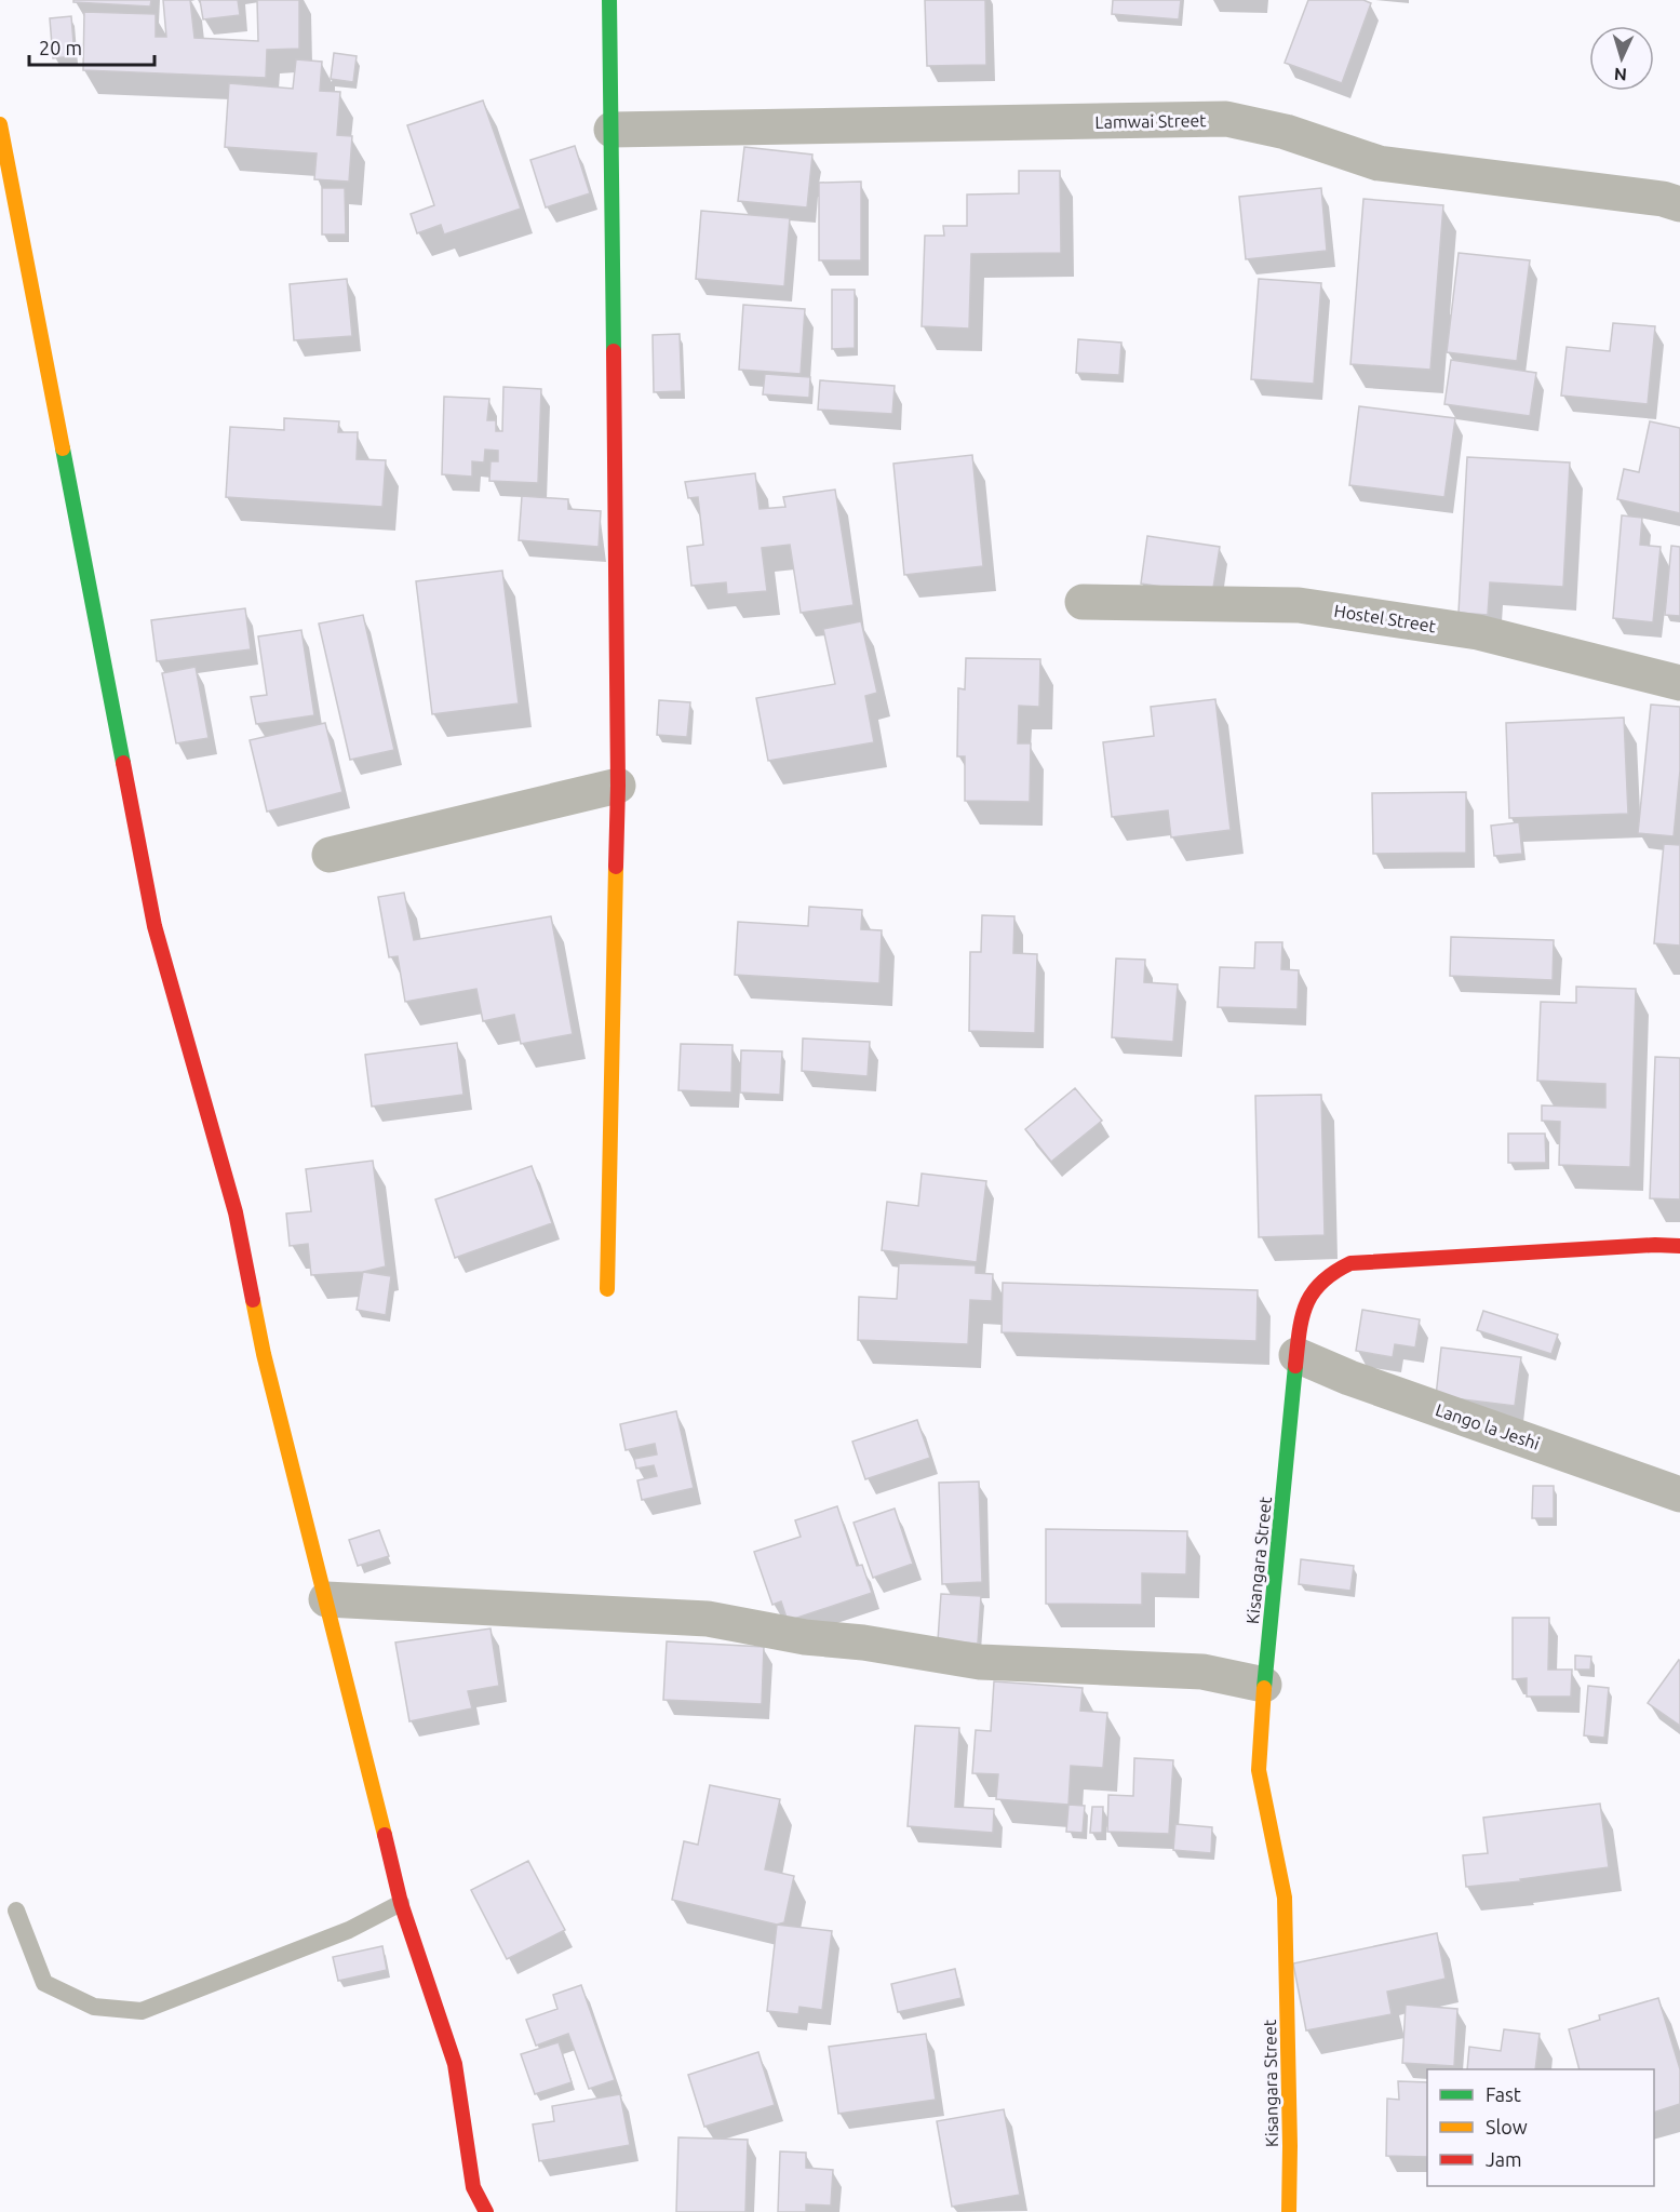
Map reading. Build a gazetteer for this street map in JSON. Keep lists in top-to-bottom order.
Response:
{
  "streets": {
    "street": [
      "Lamwai Street",
      "Hostel Street",
      "Lango la Jeshi",
      "Kisangara Street"
    ]
  },
  "crossings": [
    ["Lango la Jeshi", "Kisangara Street"]
  ],
  "legend": ["Fast", "Slow", "Jam"],
  "scale_bar": "20 m",
  "north": "bottom"
}
